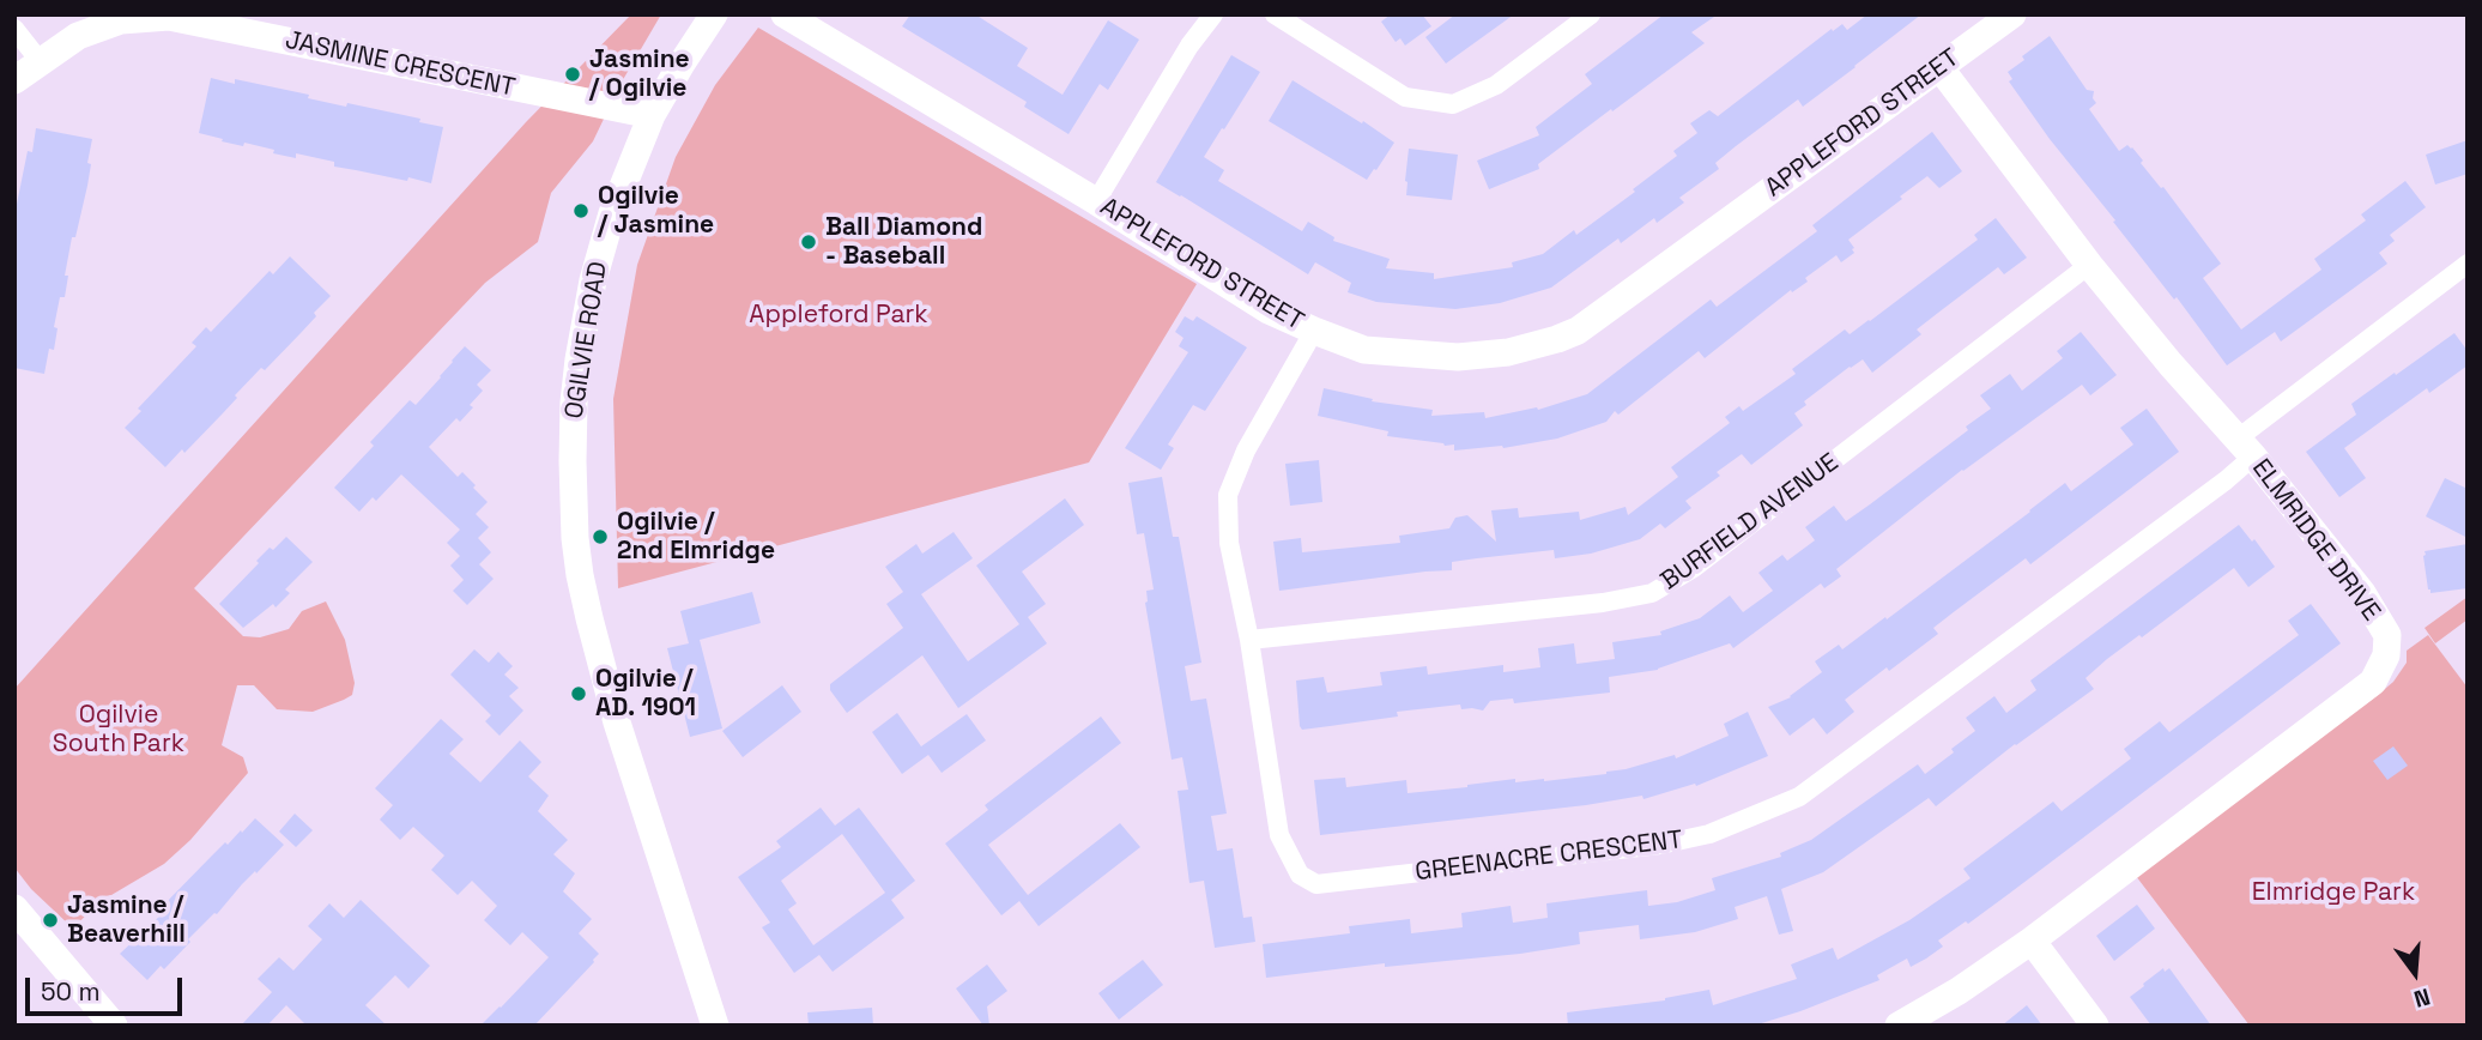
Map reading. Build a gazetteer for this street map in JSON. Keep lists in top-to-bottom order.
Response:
{
  "streets": {
    "street": [
      "JASMINE CRESCENT",
      "APPLEFORD STREET",
      "OGILVIE ROAD",
      "BURFIELD AVENUE",
      "ELMRIDGE DRIVE",
      "GREENACRE CRESCENT"
    ]
  },
  "crossings": [
    ["JASMINE CRESCENT", "OGILVIE ROAD"],
    ["APPLEFORD STREET", "ELMRIDGE DRIVE"],
    ["APPLEFORD STREET", "GREENACRE CRESCENT"],
    ["BURFIELD AVENUE", "ELMRIDGE DRIVE"],
    ["BURFIELD AVENUE", "GREENACRE CRESCENT"],
    ["ELMRIDGE DRIVE", "GREENACRE CRESCENT"]
  ],
  "parks": ["Appleford Park", "Ogilvie South Park", "Elmridge Park"],
  "places": [
    "Jasmine / Ogilvie",
    "Ogilvie / Jasmine",
    "Ball Diamond - Baseball",
    "Ogilvie / 2nd Elmridge",
    "Ogilvie / AD. 1901",
    "Jasmine / Beaverhill"
  ],
  "scale_bar": "50 m",
  "north": "bottom"
}
